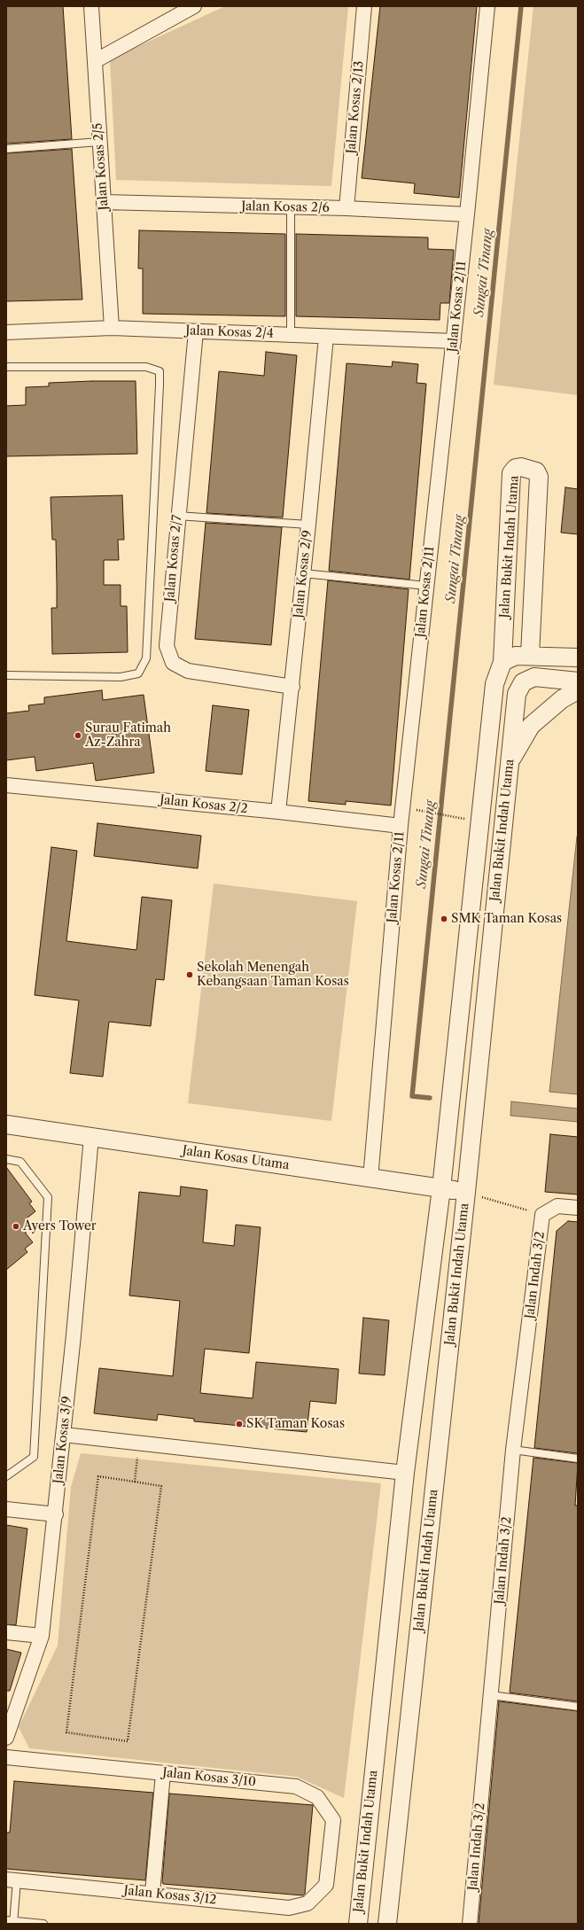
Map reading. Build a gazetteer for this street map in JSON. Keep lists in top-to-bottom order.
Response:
{
  "streets": {
    "street": [
      "Jalan Kosas 2/13",
      "Jalan Kosas 2/5",
      "Jalan Kosas 2/6",
      "Jalan Kosas 2/11",
      "Jalan Kosas 2/4",
      "Jalan Bukit Indah Utama",
      "Jalan Kosas 2/7",
      "Jalan Kosas 2/9",
      "Jalan Kosas 2/2",
      "Jalan Kosas Utama",
      "Jalan Indah 3/2",
      "Jalan Kosas 3/9",
      "Jalan Kosas 3/10",
      "Jalan Kosas 3/12"
    ]
  },
  "crossings": [
    ["Jalan Kosas 2/13", "Jalan Kosas 2/6"],
    ["Jalan Kosas 2/5", "Jalan Kosas 2/6"],
    ["Jalan Kosas 2/5", "Jalan Kosas 2/4"],
    ["Jalan Kosas 2/6", "Jalan Kosas 2/11"],
    ["Jalan Kosas 2/11", "Jalan Kosas 2/4"],
    ["Jalan Kosas 2/11", "Jalan Kosas 2/2"],
    ["Jalan Kosas 2/11", "Jalan Kosas Utama"],
    ["Jalan Kosas 2/4", "Jalan Kosas 2/7"],
    ["Jalan Kosas 2/4", "Jalan Kosas 2/9"],
    ["Jalan Bukit Indah Utama", "Jalan Kosas Utama"],
    ["Jalan Kosas 2/7", "Jalan Kosas 2/9"],
    ["Jalan Kosas 2/9", "Jalan Kosas 2/2"],
    ["Jalan Kosas Utama", "Jalan Kosas 3/9"],
    ["Jalan Kosas 3/10", "Jalan Kosas 3/12"]
  ],
  "water": ["Sungai Tinang"],
  "places": [
    "Surau Fatimah Az-Zahra",
    "SMK Taman Kosas",
    "Sekolah Menengah Kebangsaan Taman Kosas",
    "Ayers Tower",
    "SK Taman Kosas"
  ]
}
